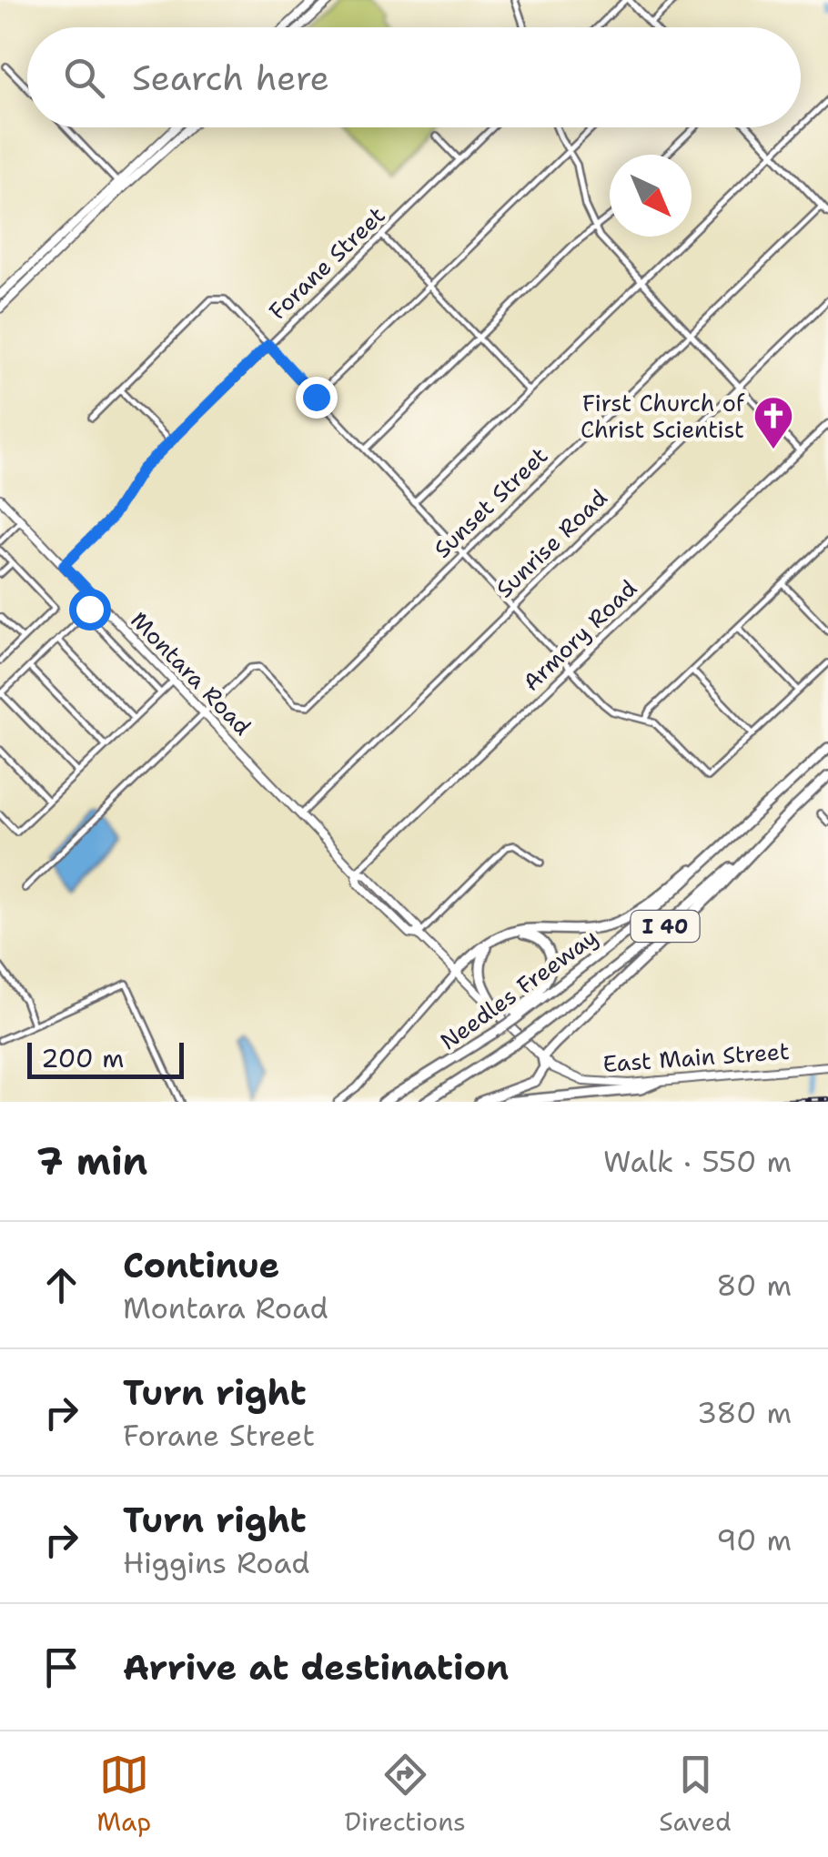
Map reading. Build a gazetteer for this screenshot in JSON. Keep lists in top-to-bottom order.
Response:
{
  "streets": {
    "highway": ["I 40", "Needles Freeway"],
    "main road": ["Armory Road", "Montara Road", "East Main Street"],
    "street": ["Forane Street", "Sunset Street", "Sunrise Road"]
  },
  "crossings": [
    ["Forane Street", "Montara Road"],
    ["Sunset Street", "Montara Road"],
    ["Sunrise Road", "Montara Road"],
    ["Armory Road", "Montara Road"],
    ["Montara Road", "East Main Street"],
    ["Needles Freeway", "East Main Street"]
  ],
  "places": {
    "church": ["First Church of Christ Scientist"]
  },
  "scale_bar": "200 m",
  "north": "bottom right",
  "page": {
    "search": "Search here",
    "scale": "200 m",
    "heading": ["7 min", "Walk · 550 m"],
    "list": [
      ["Continue", "Montara Road", "80 m"],
      ["Turn right", "Forane Street", "380 m"],
      ["Turn right", "Higgins Road", "90 m"],
      "Arrive at destination"
    ],
    "nav": ["Map", "Directions", "Saved"]
  }
}
